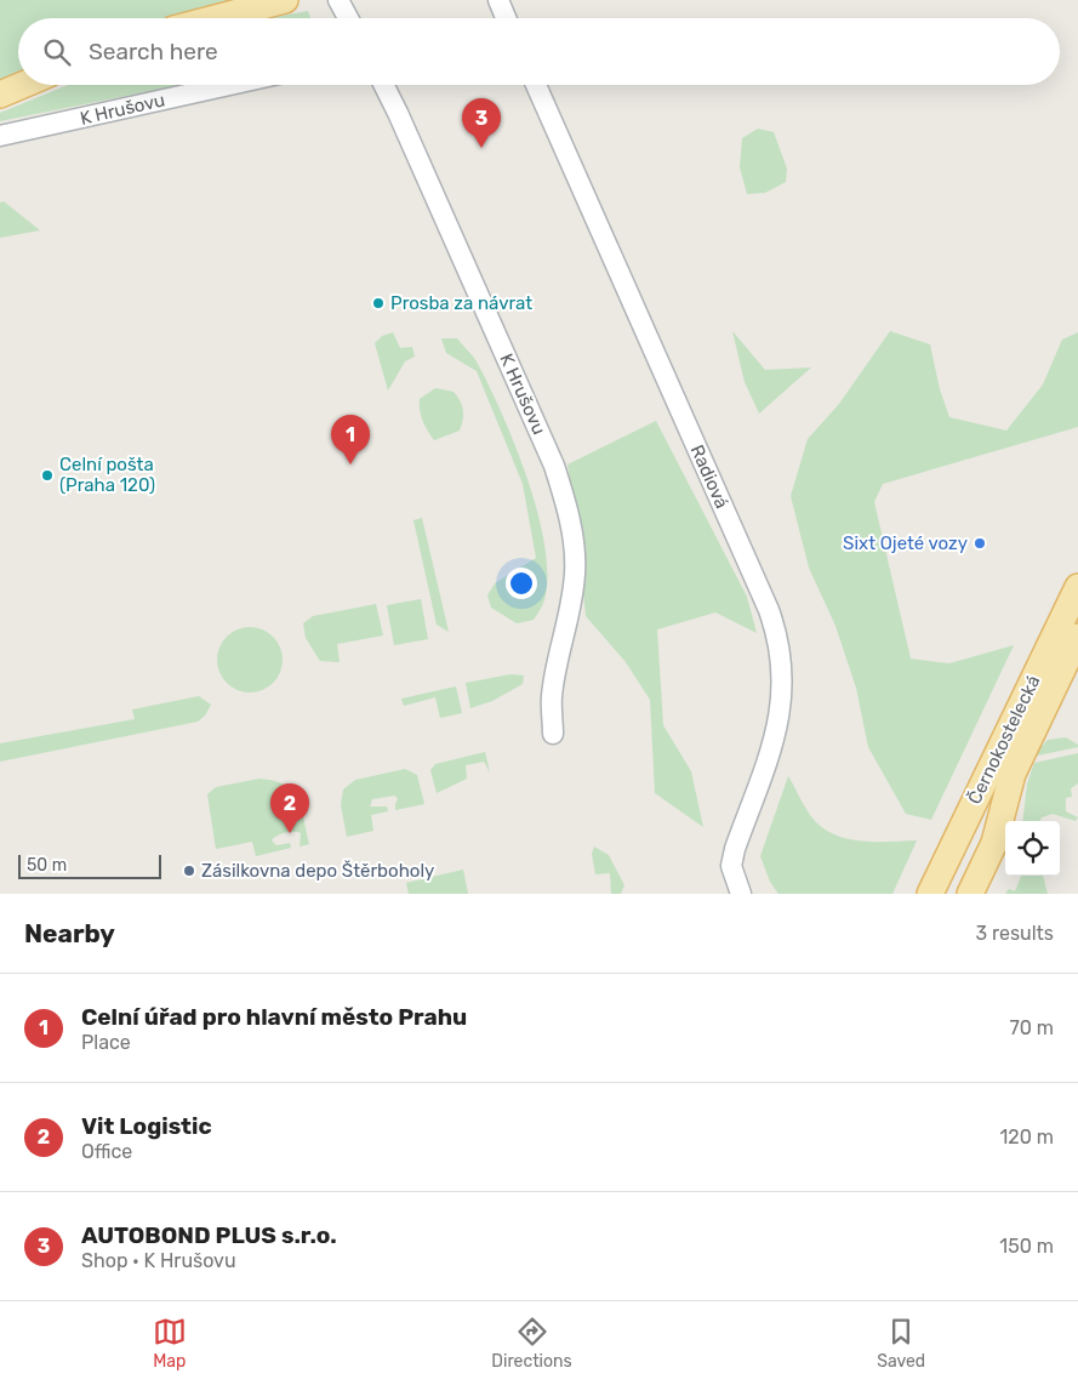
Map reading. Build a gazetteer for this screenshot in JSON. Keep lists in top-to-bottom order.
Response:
{
  "streets": {
    "main road": ["Černokostelecká"],
    "street": ["K Hrušovu", "Radiová"]
  },
  "places": [
    "Prosba za návrat",
    "Celní pošta (Praha 120)",
    "Sixt Ojeté vozy",
    "Zásilkovna depo Štěrboholy"
  ],
  "scale_bar": "50 m",
  "page": {
    "search": "Search here",
    "pins": ["3", "1", "2"],
    "scale": "50 m",
    "heading": ["Nearby", "3 results"],
    "list": [
      {
        "mark": "1",
        "name": "Celní úřad pro hlavní město Prahu",
        "note": "Place",
        "value": "70 m"
      },
      {
        "mark": "2",
        "name": "Vit Logistic",
        "note": "Office",
        "value": "120 m"
      },
      {
        "mark": "3",
        "name": "AUTOBOND PLUS s.r.o.",
        "note": "Shop · K Hrušovu",
        "value": "150 m"
      }
    ],
    "nav": ["Map", "Directions", "Saved"]
  }
}
